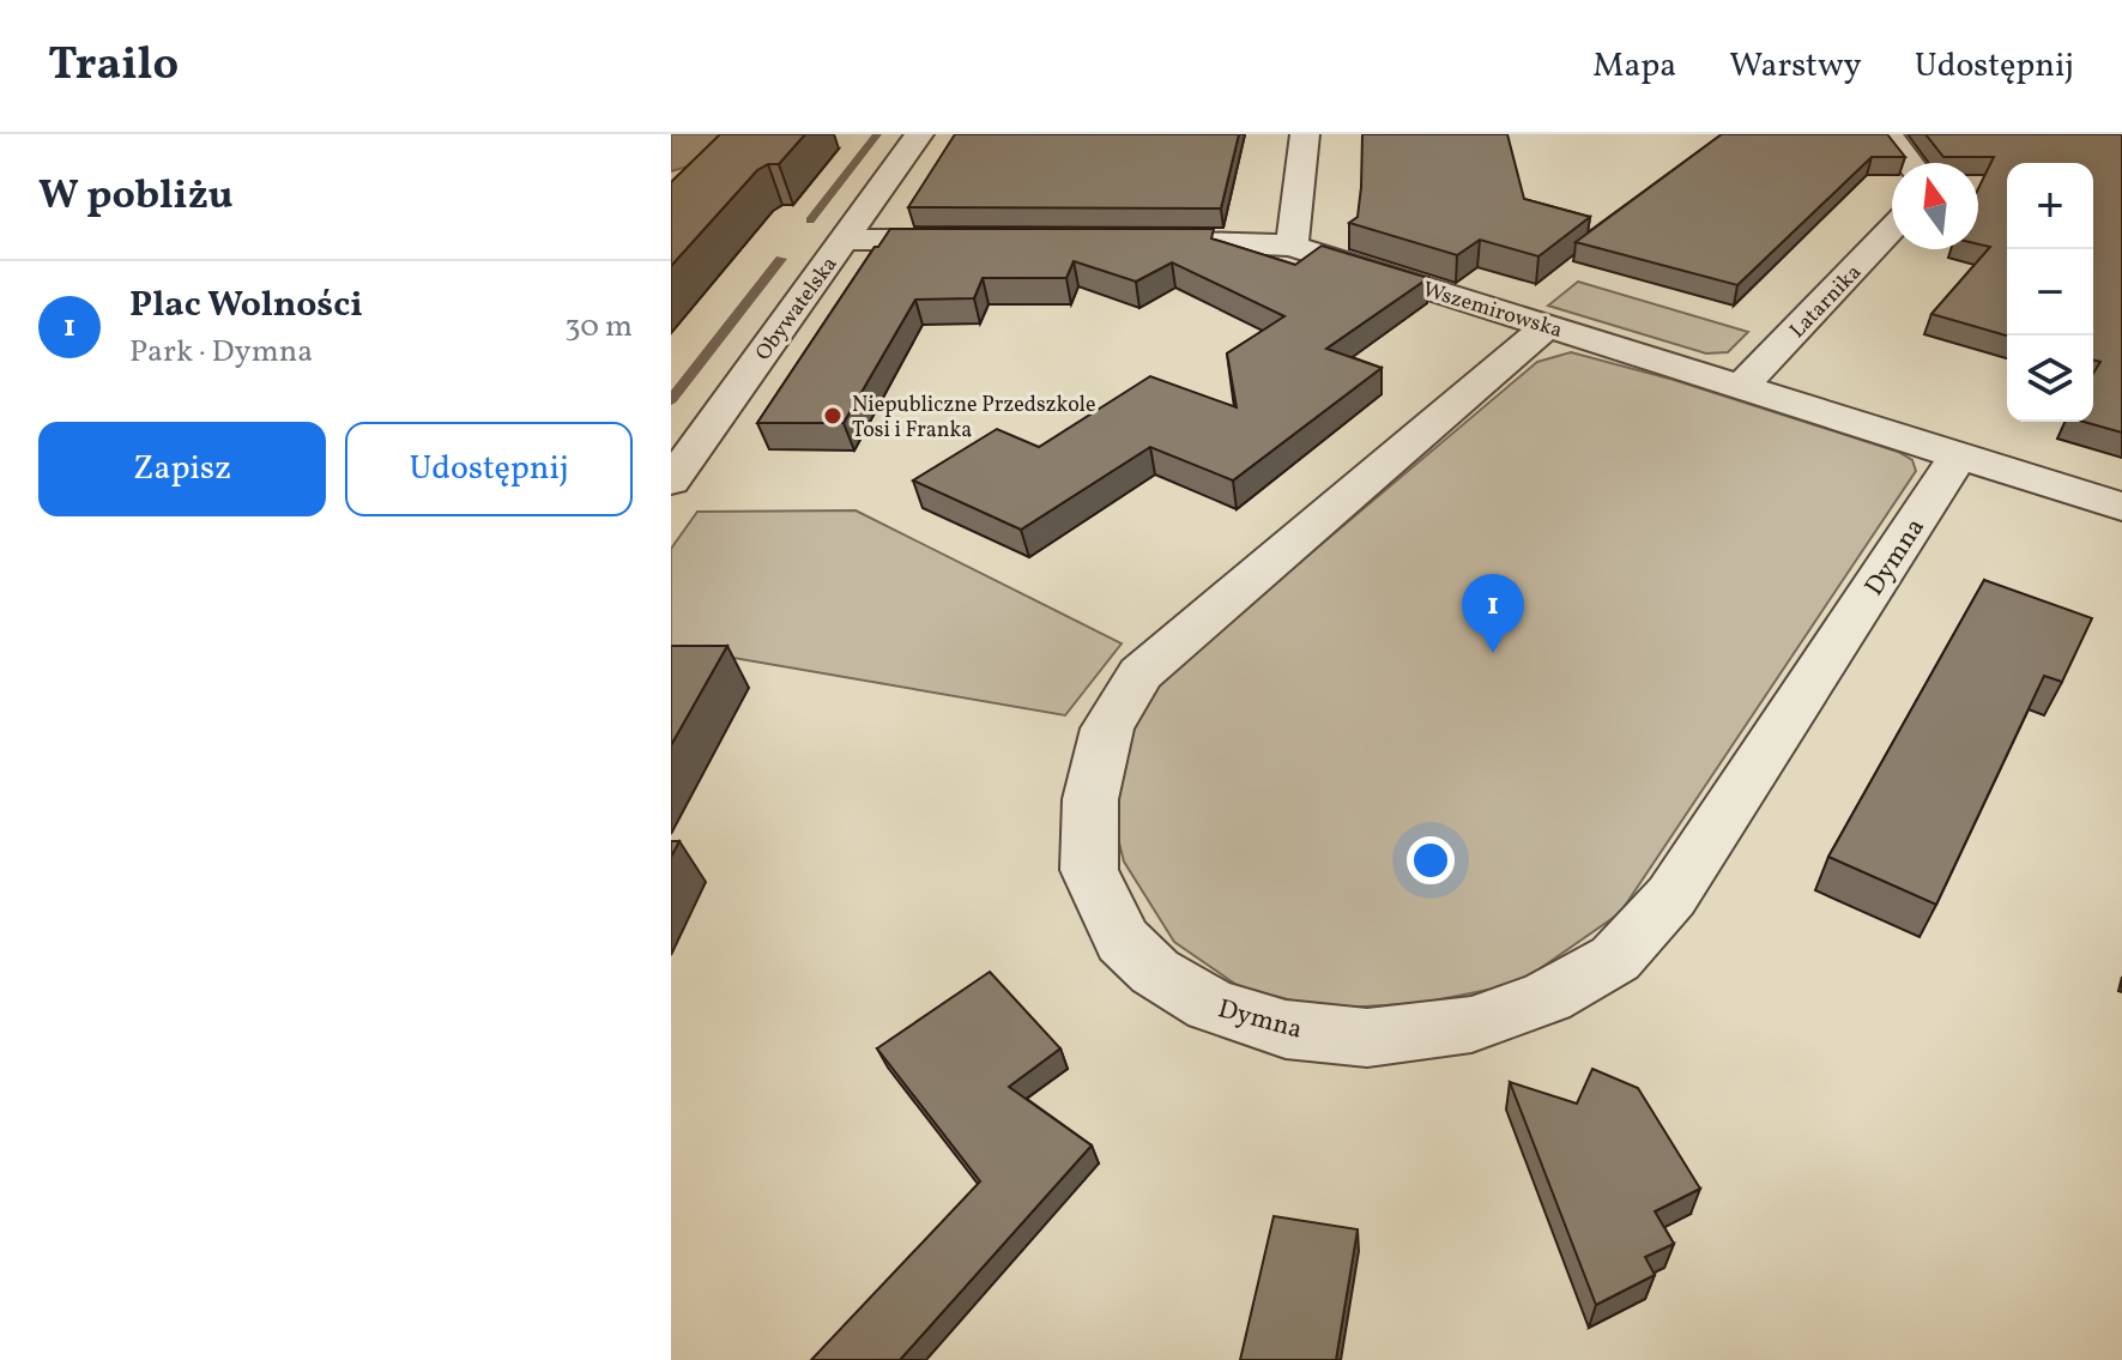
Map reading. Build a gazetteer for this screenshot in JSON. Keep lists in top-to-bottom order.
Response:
{
  "streets": {
    "street": [
      "Latarnika",
      "Obywatelska",
      "Wszemirowska",
      "Dymna"
    ]
  },
  "crossings": [
    ["Latarnika", "Wszemirowska"],
    ["Wszemirowska", "Dymna"]
  ],
  "places": ["Niepubliczne Przedszkole Tosi i Franka"],
  "north": "top",
  "page": {
    "header": "Trailo",
    "nav": ["Mapa", "Warstwy", "Udostępnij"],
    "heading": "W pobliżu",
    "map_buttons": ["+", "−"],
    "list": [
      {
        "mark": "1",
        "name": "Plac Wolności",
        "note": "Park · Dymna",
        "value": "30 m"
      }
    ],
    "buttons": ["Zapisz", "Udostępnij"],
    "pins": "1"
  }
}
